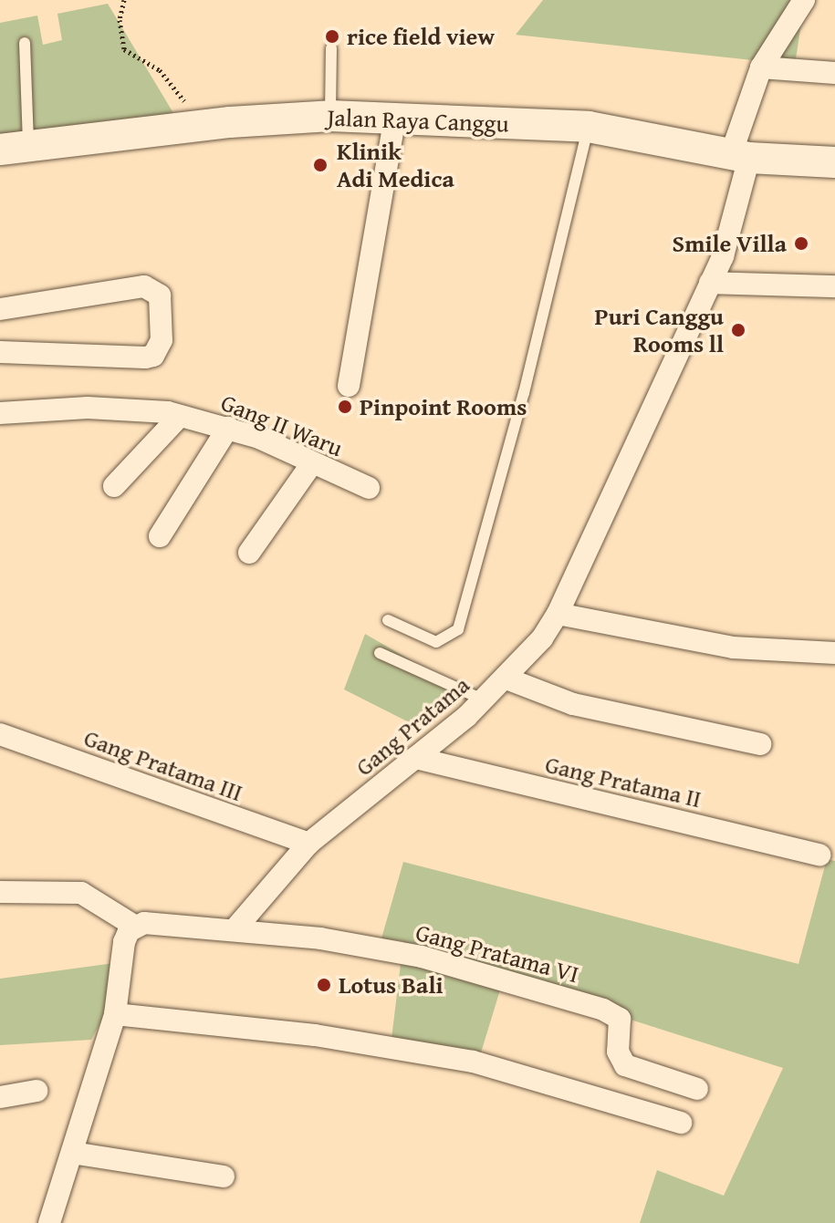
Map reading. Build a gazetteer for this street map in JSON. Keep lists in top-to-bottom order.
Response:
{
  "streets": {
    "main road": ["Jalan Raya Canggu"],
    "street": [
      "Gang II Waru",
      "Gang Pratama",
      "Gang Pratama III",
      "Gang Pratama II",
      "Gang Pratama VI"
    ]
  },
  "crossings": [
    ["Jalan Raya Canggu", "Gang Pratama"],
    ["Gang Pratama", "Gang Pratama III"],
    ["Gang Pratama", "Gang Pratama II"],
    ["Gang Pratama", "Gang Pratama VI"]
  ],
  "places": [
    "rice field view",
    "Klinik Adi Medica",
    "Smile Villa",
    "Puri Canggu Rooms ll",
    "Pinpoint Rooms",
    "Lotus Bali"
  ]
}
